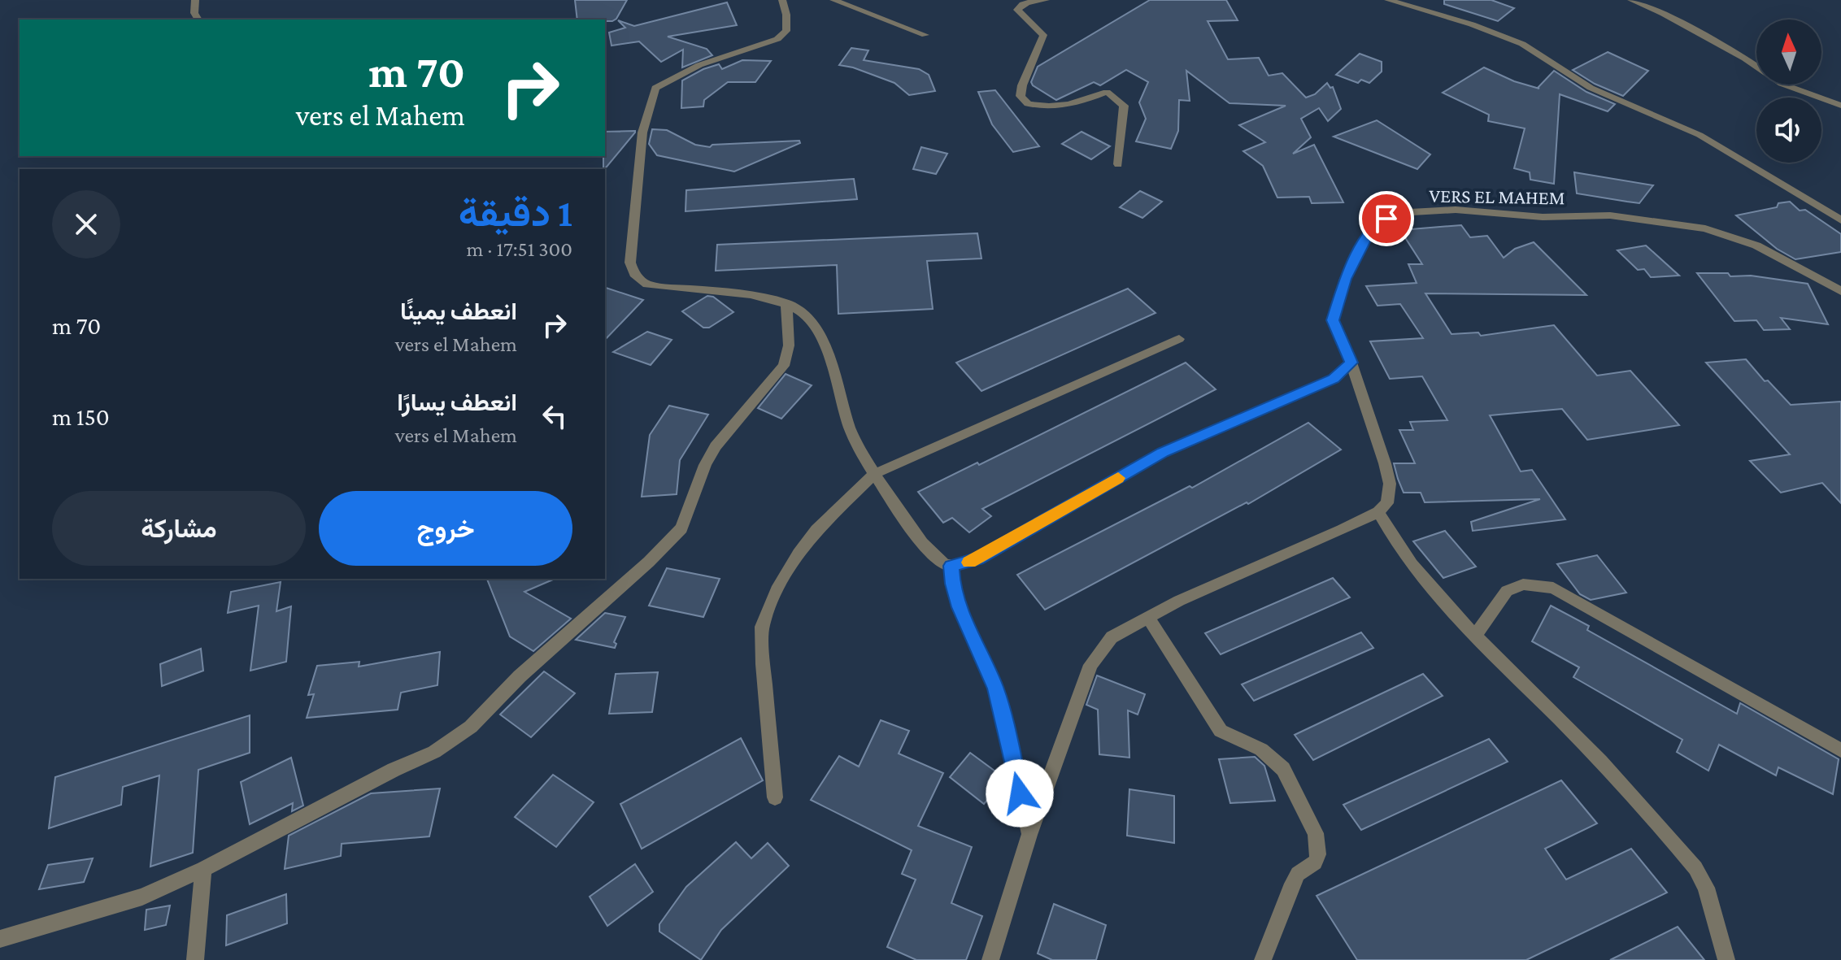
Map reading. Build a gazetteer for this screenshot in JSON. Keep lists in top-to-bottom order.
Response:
{
  "streets": {
    "street": ["VERS EL MAHEM"]
  },
  "north": "top",
  "page": {
    "turn": ["70 m", "vers el Mahem"],
    "heading": ["1 دقيقة", "300 m · 17:51"],
    "list": [
      {
        "name": "انعطف يمينًا",
        "note": "vers el Mahem",
        "value": "70 m"
      },
      {
        "name": "انعطف يسارًا",
        "note": "vers el Mahem",
        "value": "150 m"
      }
    ],
    "buttons": ["خروج", "مشاركة"]
  }
}
